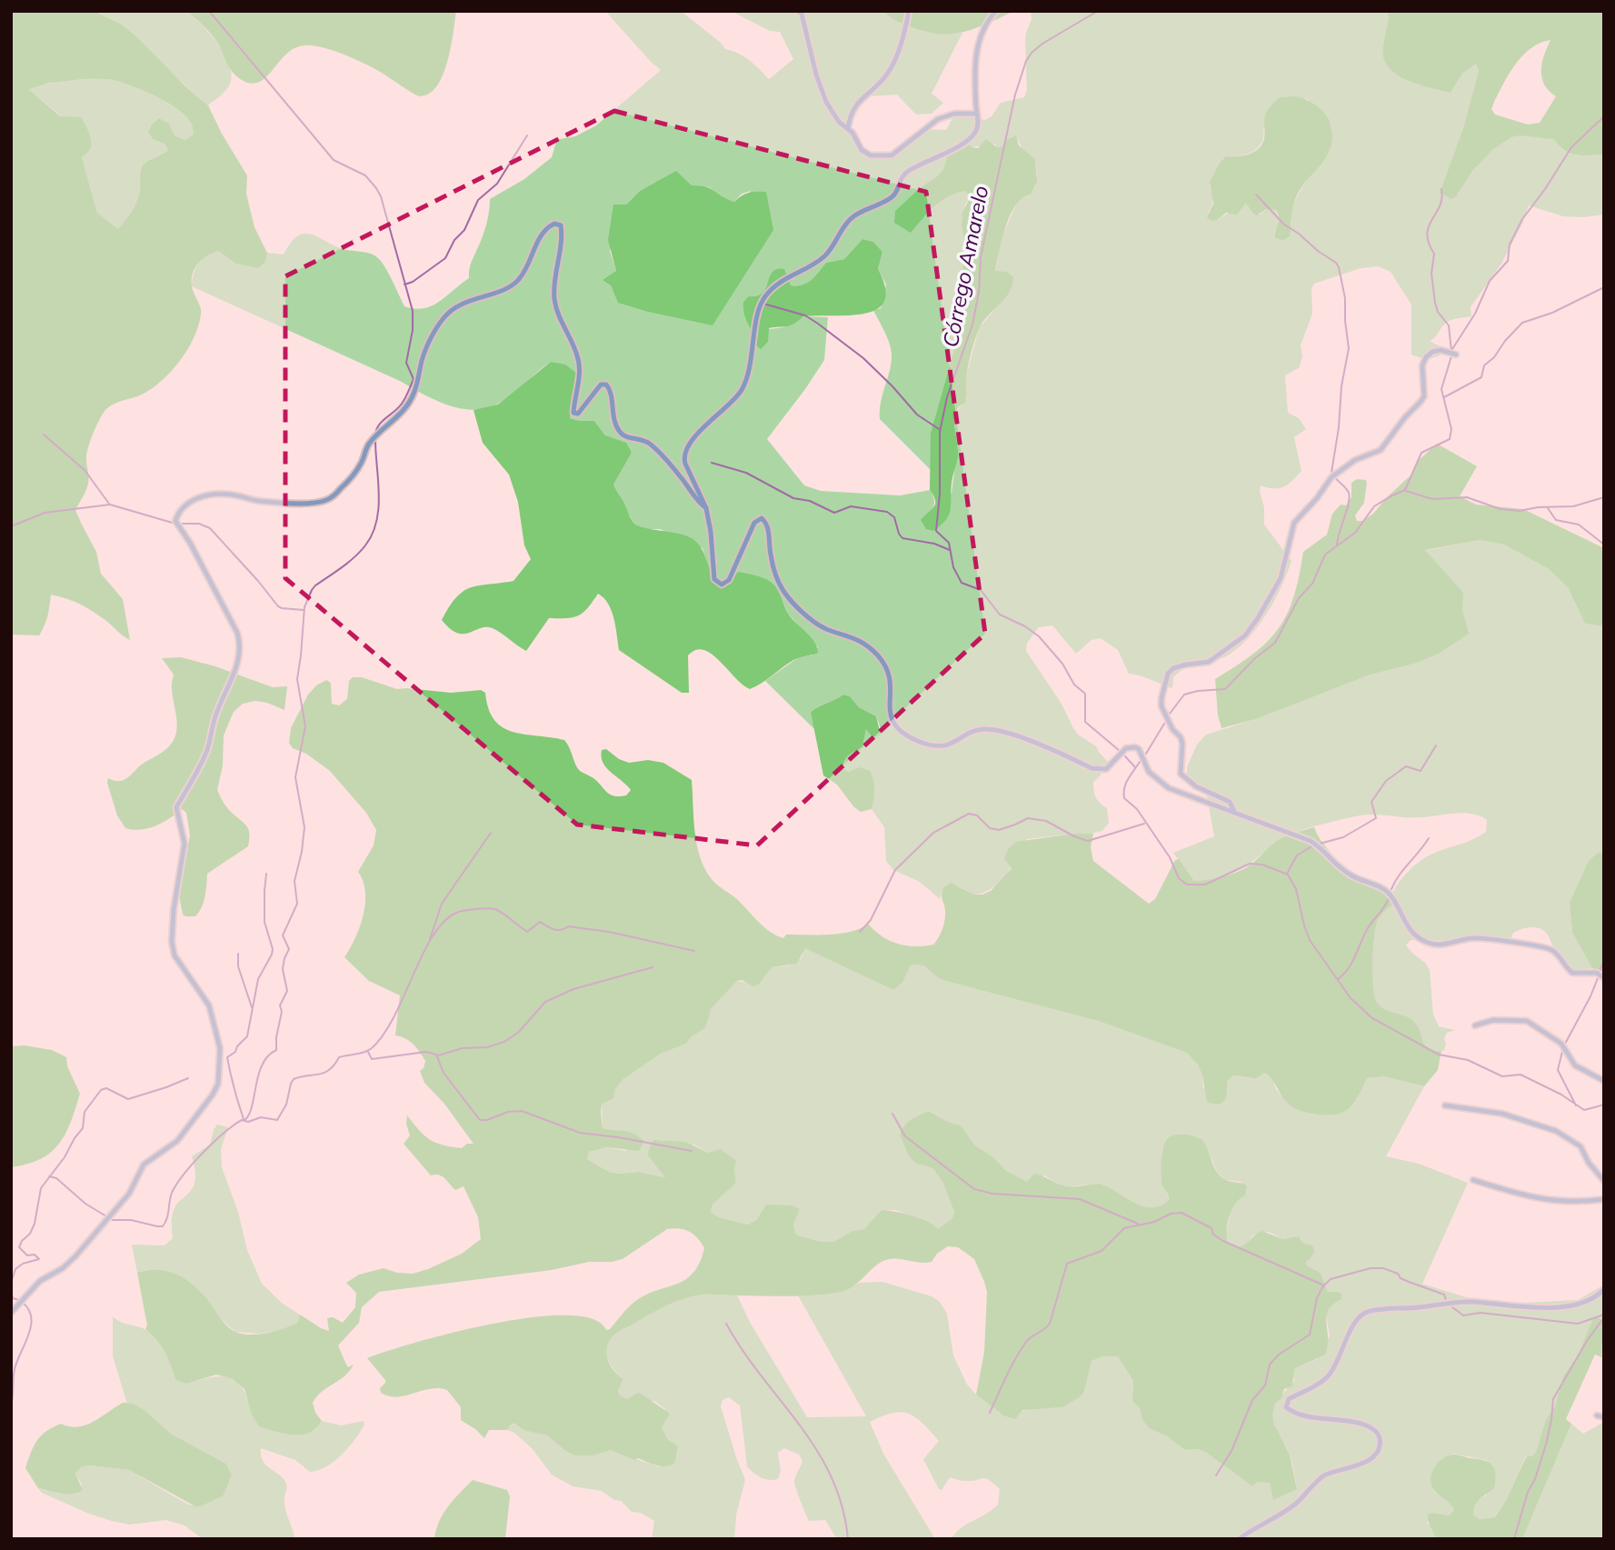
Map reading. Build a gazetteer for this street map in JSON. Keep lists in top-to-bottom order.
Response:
{
  "water": ["Córrego Amarelo"]
}
